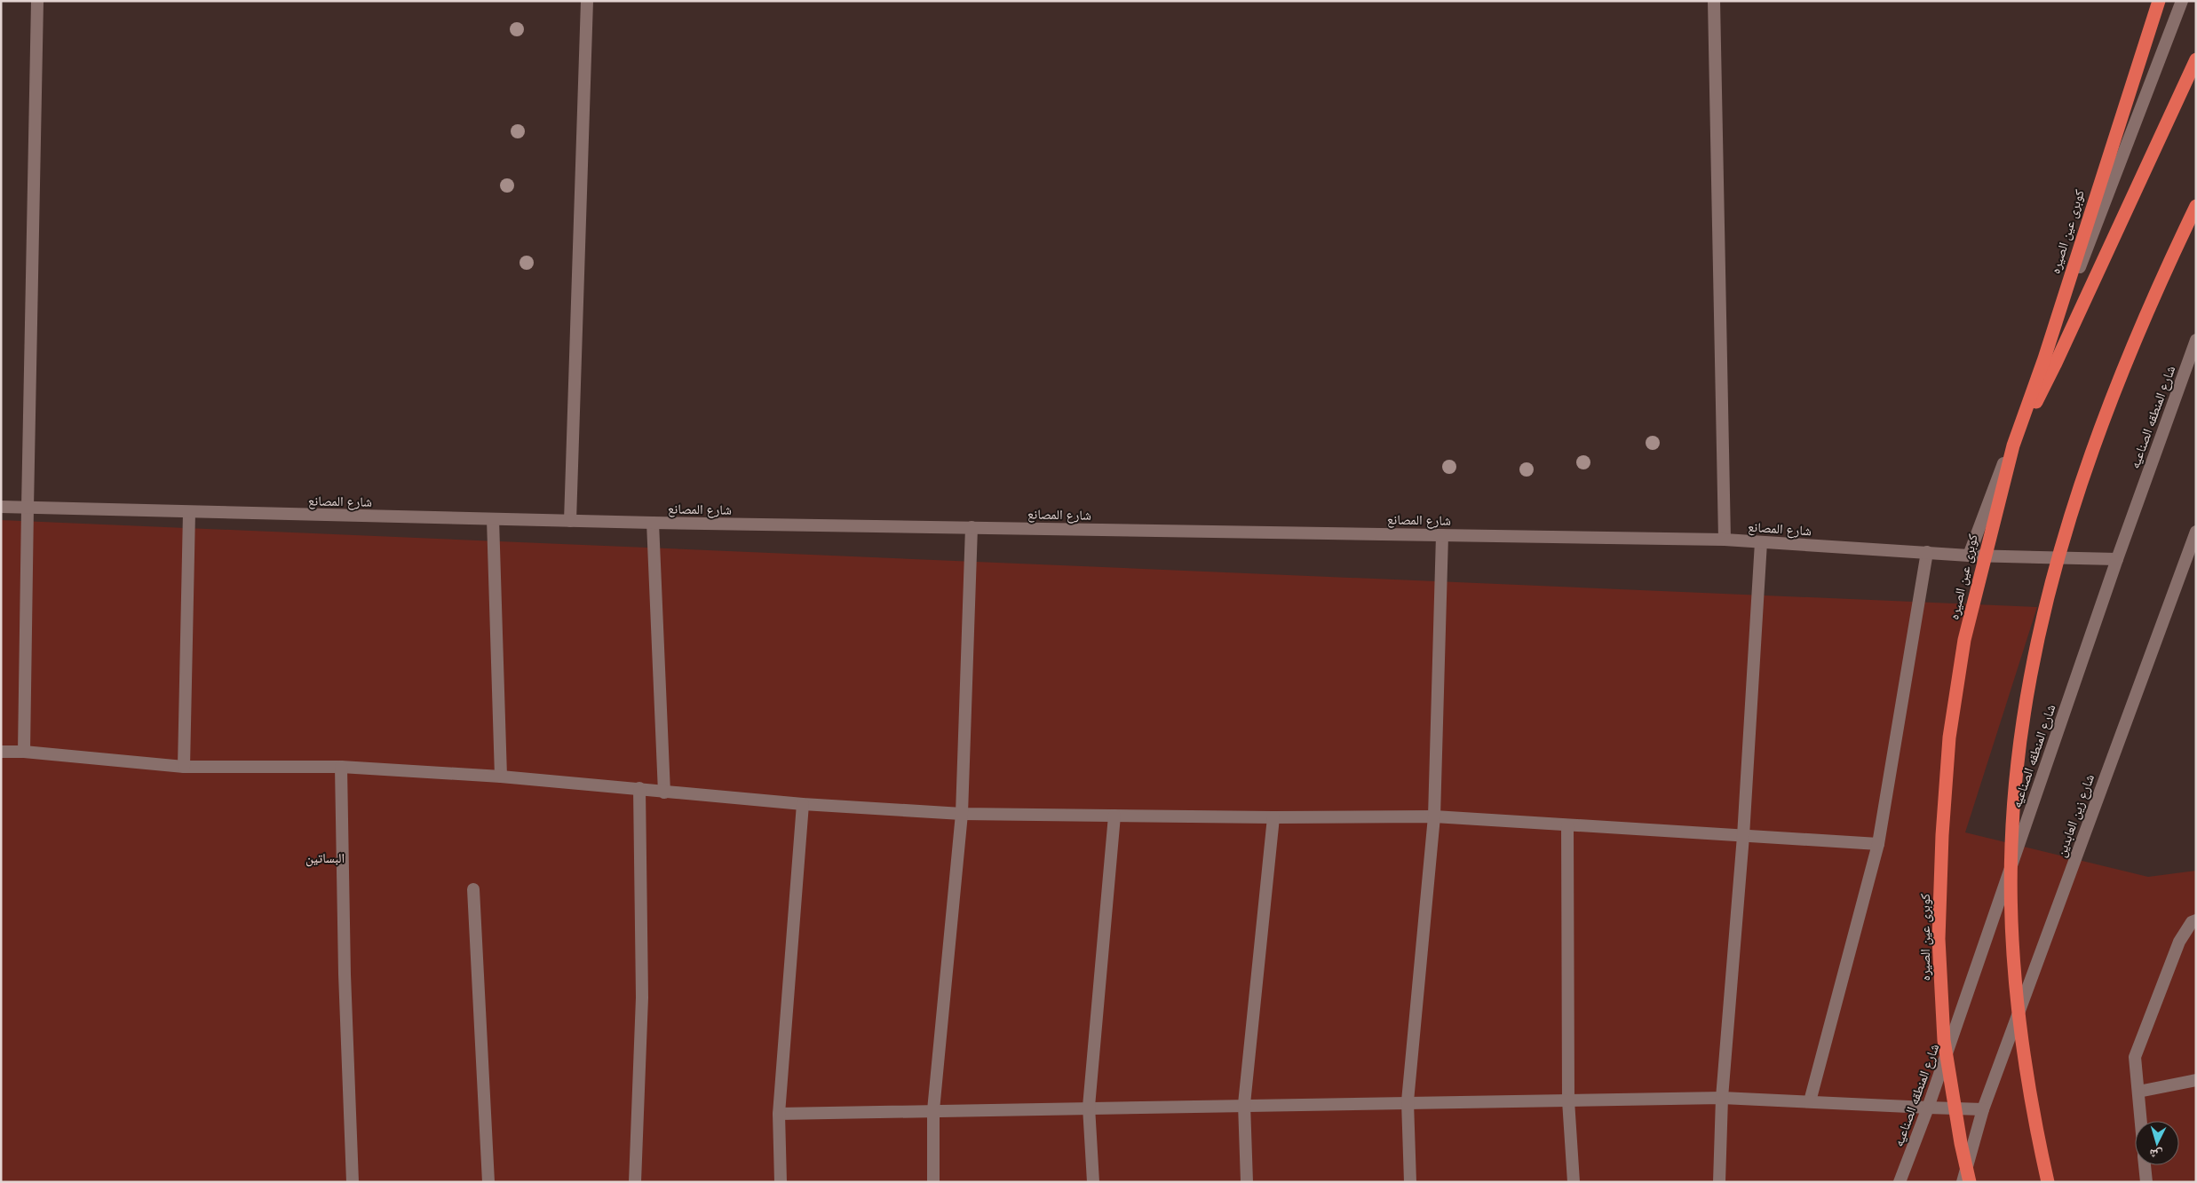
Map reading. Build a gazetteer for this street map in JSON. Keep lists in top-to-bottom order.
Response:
{
  "streets": {
    "highway": ["كوبرى عين الصيره"],
    "street": ["شارع المنطقه الصناعيه", "شارع المصانع", "شارع زين العابدين"]
  },
  "crossings": [
    ["شارع المنطقه الصناعيه", "شارع المصانع"]
  ],
  "parks": ["البساتين"],
  "north": "bottom"
}
